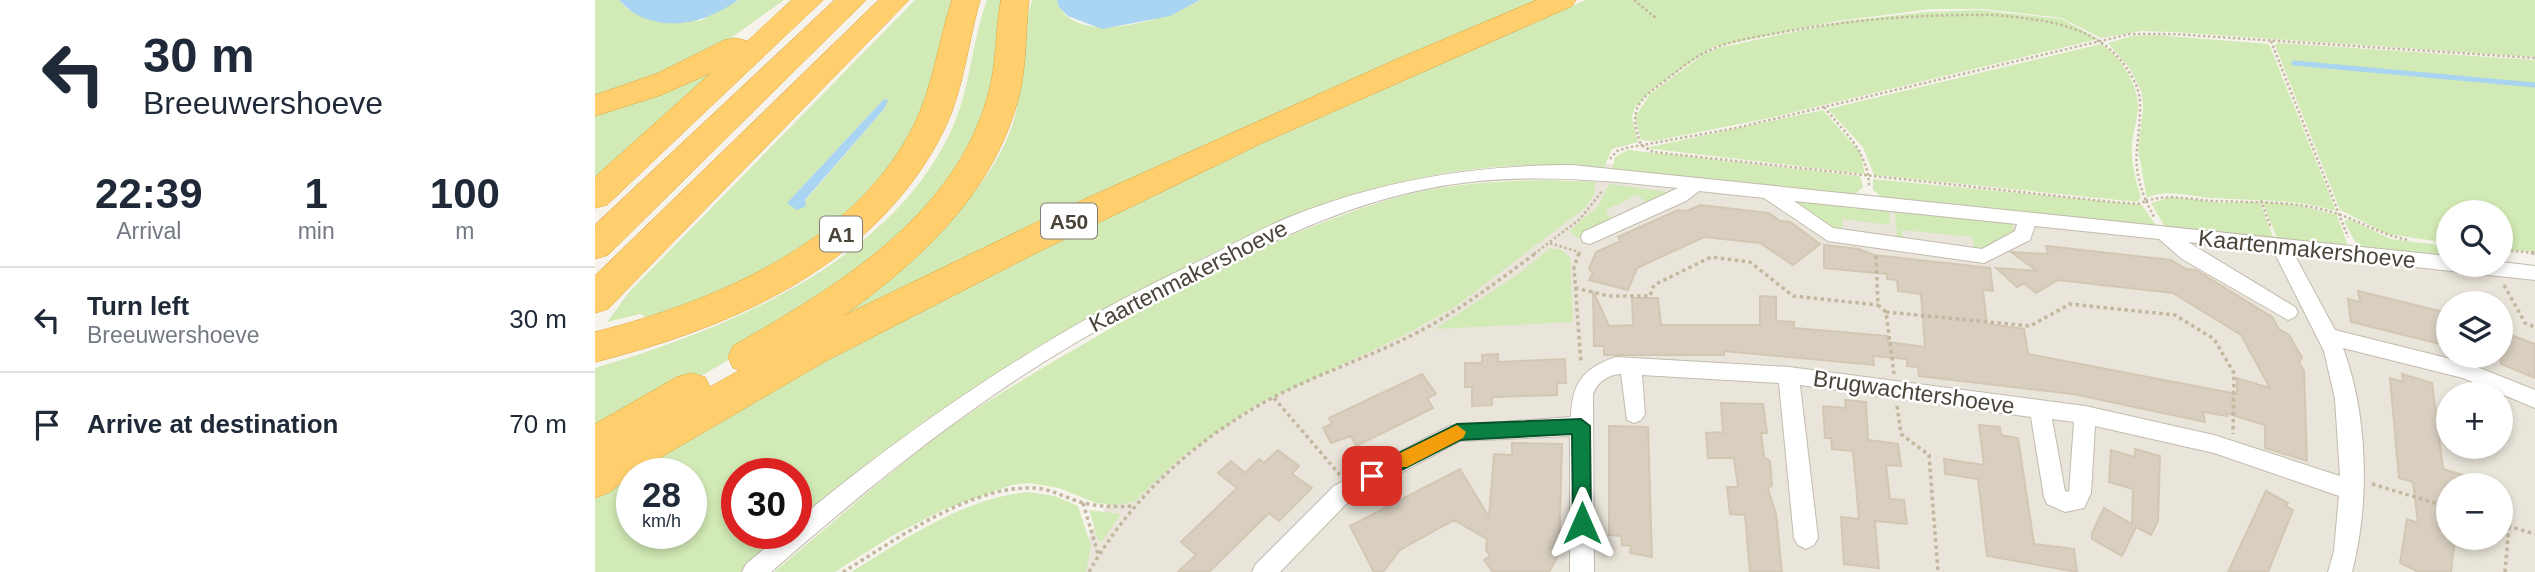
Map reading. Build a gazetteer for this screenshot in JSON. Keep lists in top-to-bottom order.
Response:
{
  "streets": {
    "highway": ["A50", "A1"],
    "street": ["Kaartenmakershoeve", "Brugwachtershoeve"]
  },
  "page": {
    "turn": ["30 m", "Breeuwershoeve"],
    "eta": [
      "22:39",
      "Arrival",
      "1",
      "min",
      "100",
      "m"
    ],
    "map_buttons": ["+", "−"],
    "list": [
      {
        "name": "Turn left",
        "note": "Breeuwershoeve",
        "value": "30 m"
      },
      {
        "name": "Arrive at destination",
        "value": "70 m"
      }
    ],
    "speed": "28 km/h",
    "limit": "30"
  }
}
